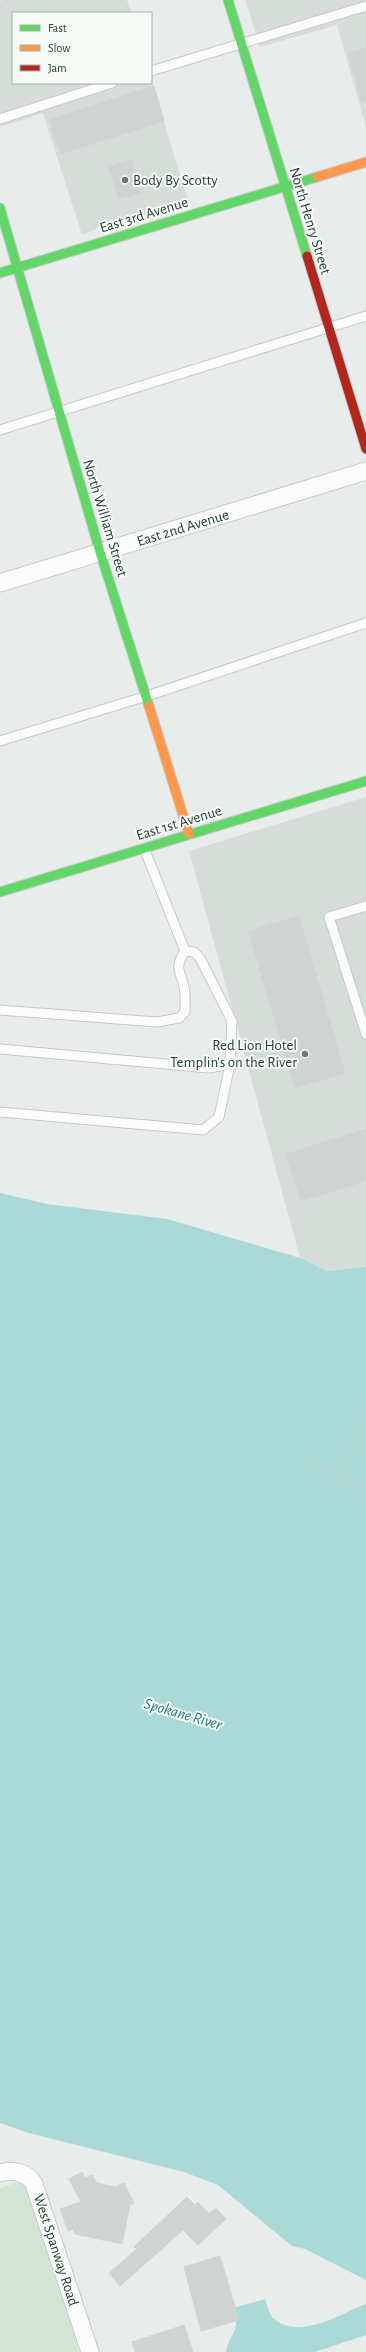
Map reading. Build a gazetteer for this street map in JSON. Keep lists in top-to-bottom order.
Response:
{
  "streets": {
    "street": [
      "East 3rd Avenue",
      "North Henry Street",
      "North William Street",
      "East 2nd Avenue",
      "East 1st Avenue",
      "West Spanway Road"
    ]
  },
  "crossings": [
    ["East 3rd Avenue", "North Henry Street"],
    ["East 3rd Avenue", "North William Street"],
    ["North William Street", "East 2nd Avenue"],
    ["North William Street", "East 1st Avenue"]
  ],
  "water": ["Spokane River"],
  "places": ["Body By Scotty", "Red Lion Hotel Templin's on the River"],
  "legend": ["Fast", "Slow", "Jam"]
}
